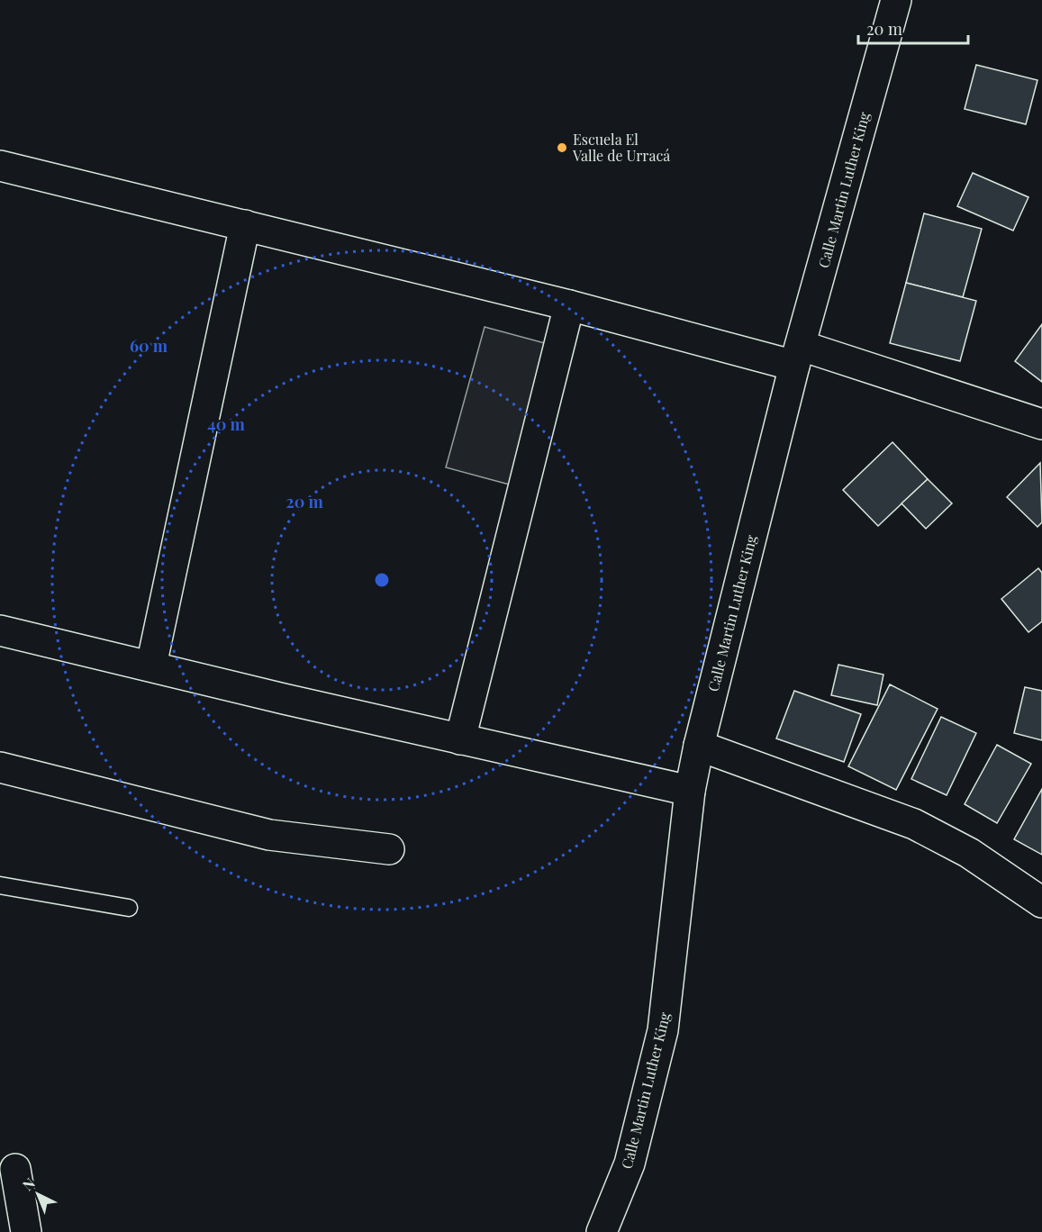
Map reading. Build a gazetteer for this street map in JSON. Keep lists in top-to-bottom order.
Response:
{
  "streets": {
    "street": ["Calle Martin Luther King"]
  },
  "places": ["Escuela El Valle de Urracá"],
  "scale_bar": "20 m",
  "north": "top left",
  "rings": ["60 m", "40 m", "20 m"]
}
